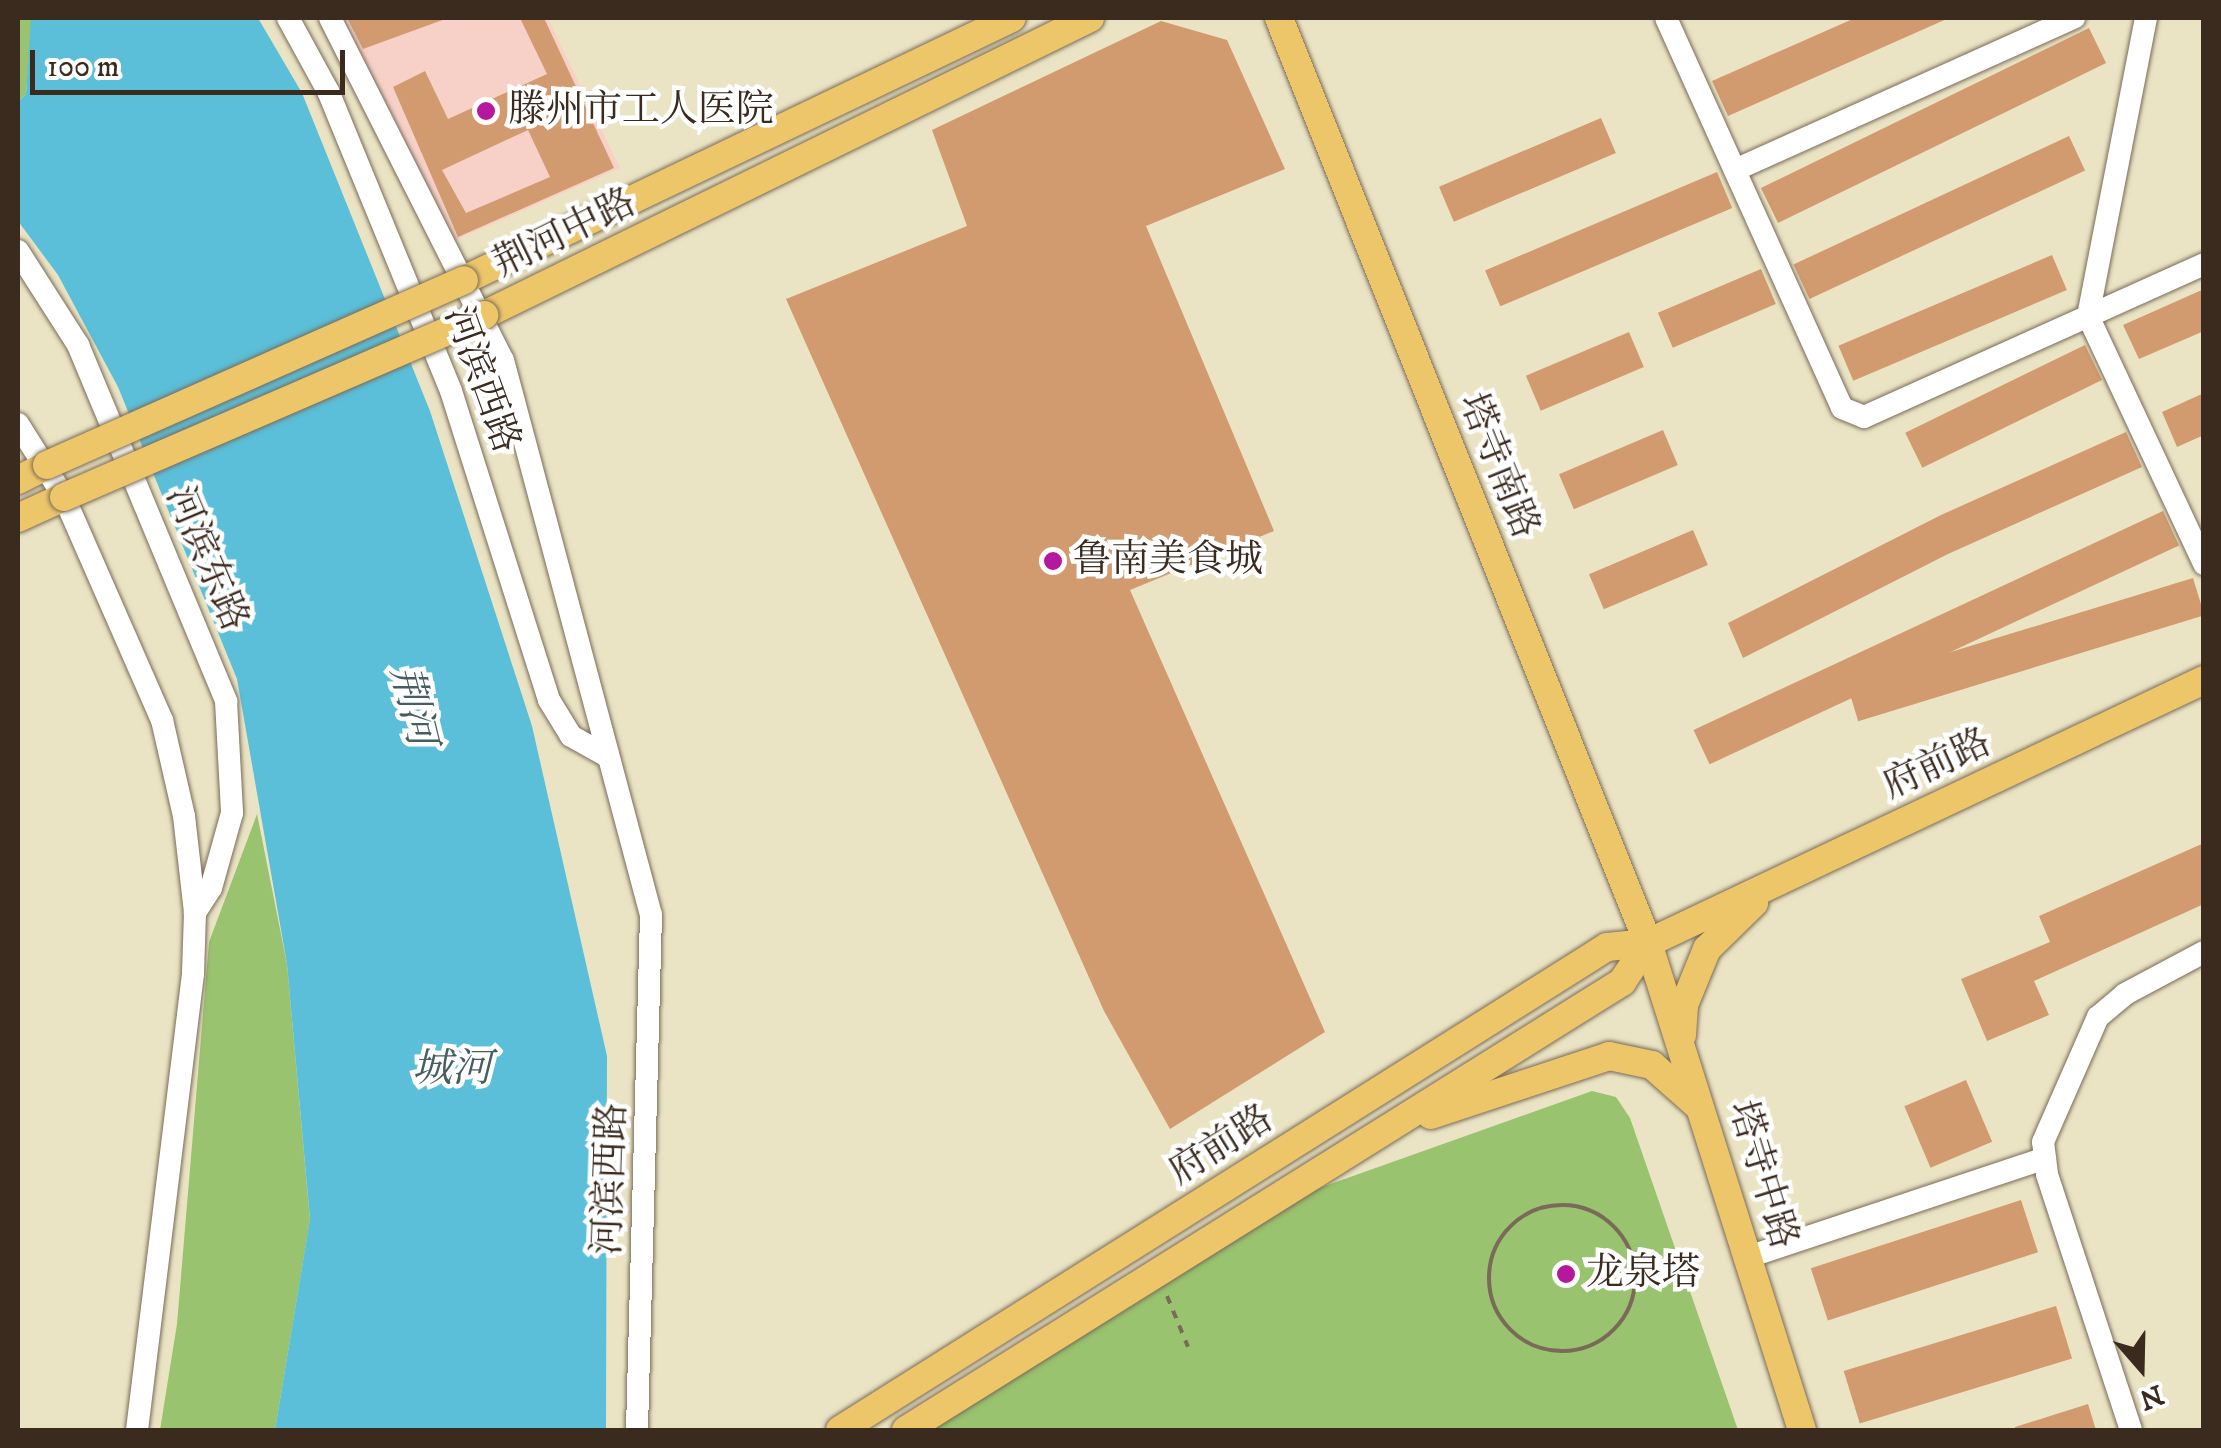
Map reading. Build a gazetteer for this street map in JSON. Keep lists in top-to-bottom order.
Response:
{
  "streets": {
    "main road": [
      "荆河中路",
      "塔寺南路",
      "府前路",
      "塔寺中路"
    ],
    "street": ["河滨西路", "河滨东路"]
  },
  "crossings": [
    ["荆河中路", "河滨西路"],
    ["荆河中路", "河滨东路"],
    ["塔寺南路", "府前路"],
    ["塔寺南路", "塔寺中路"],
    ["府前路", "塔寺中路"]
  ],
  "water": ["荆河", "城河"],
  "places": ["滕州市工人医院", "鲁南美食城", "龙泉塔"],
  "scale_bar": "100 m",
  "north": "bottom"
}
